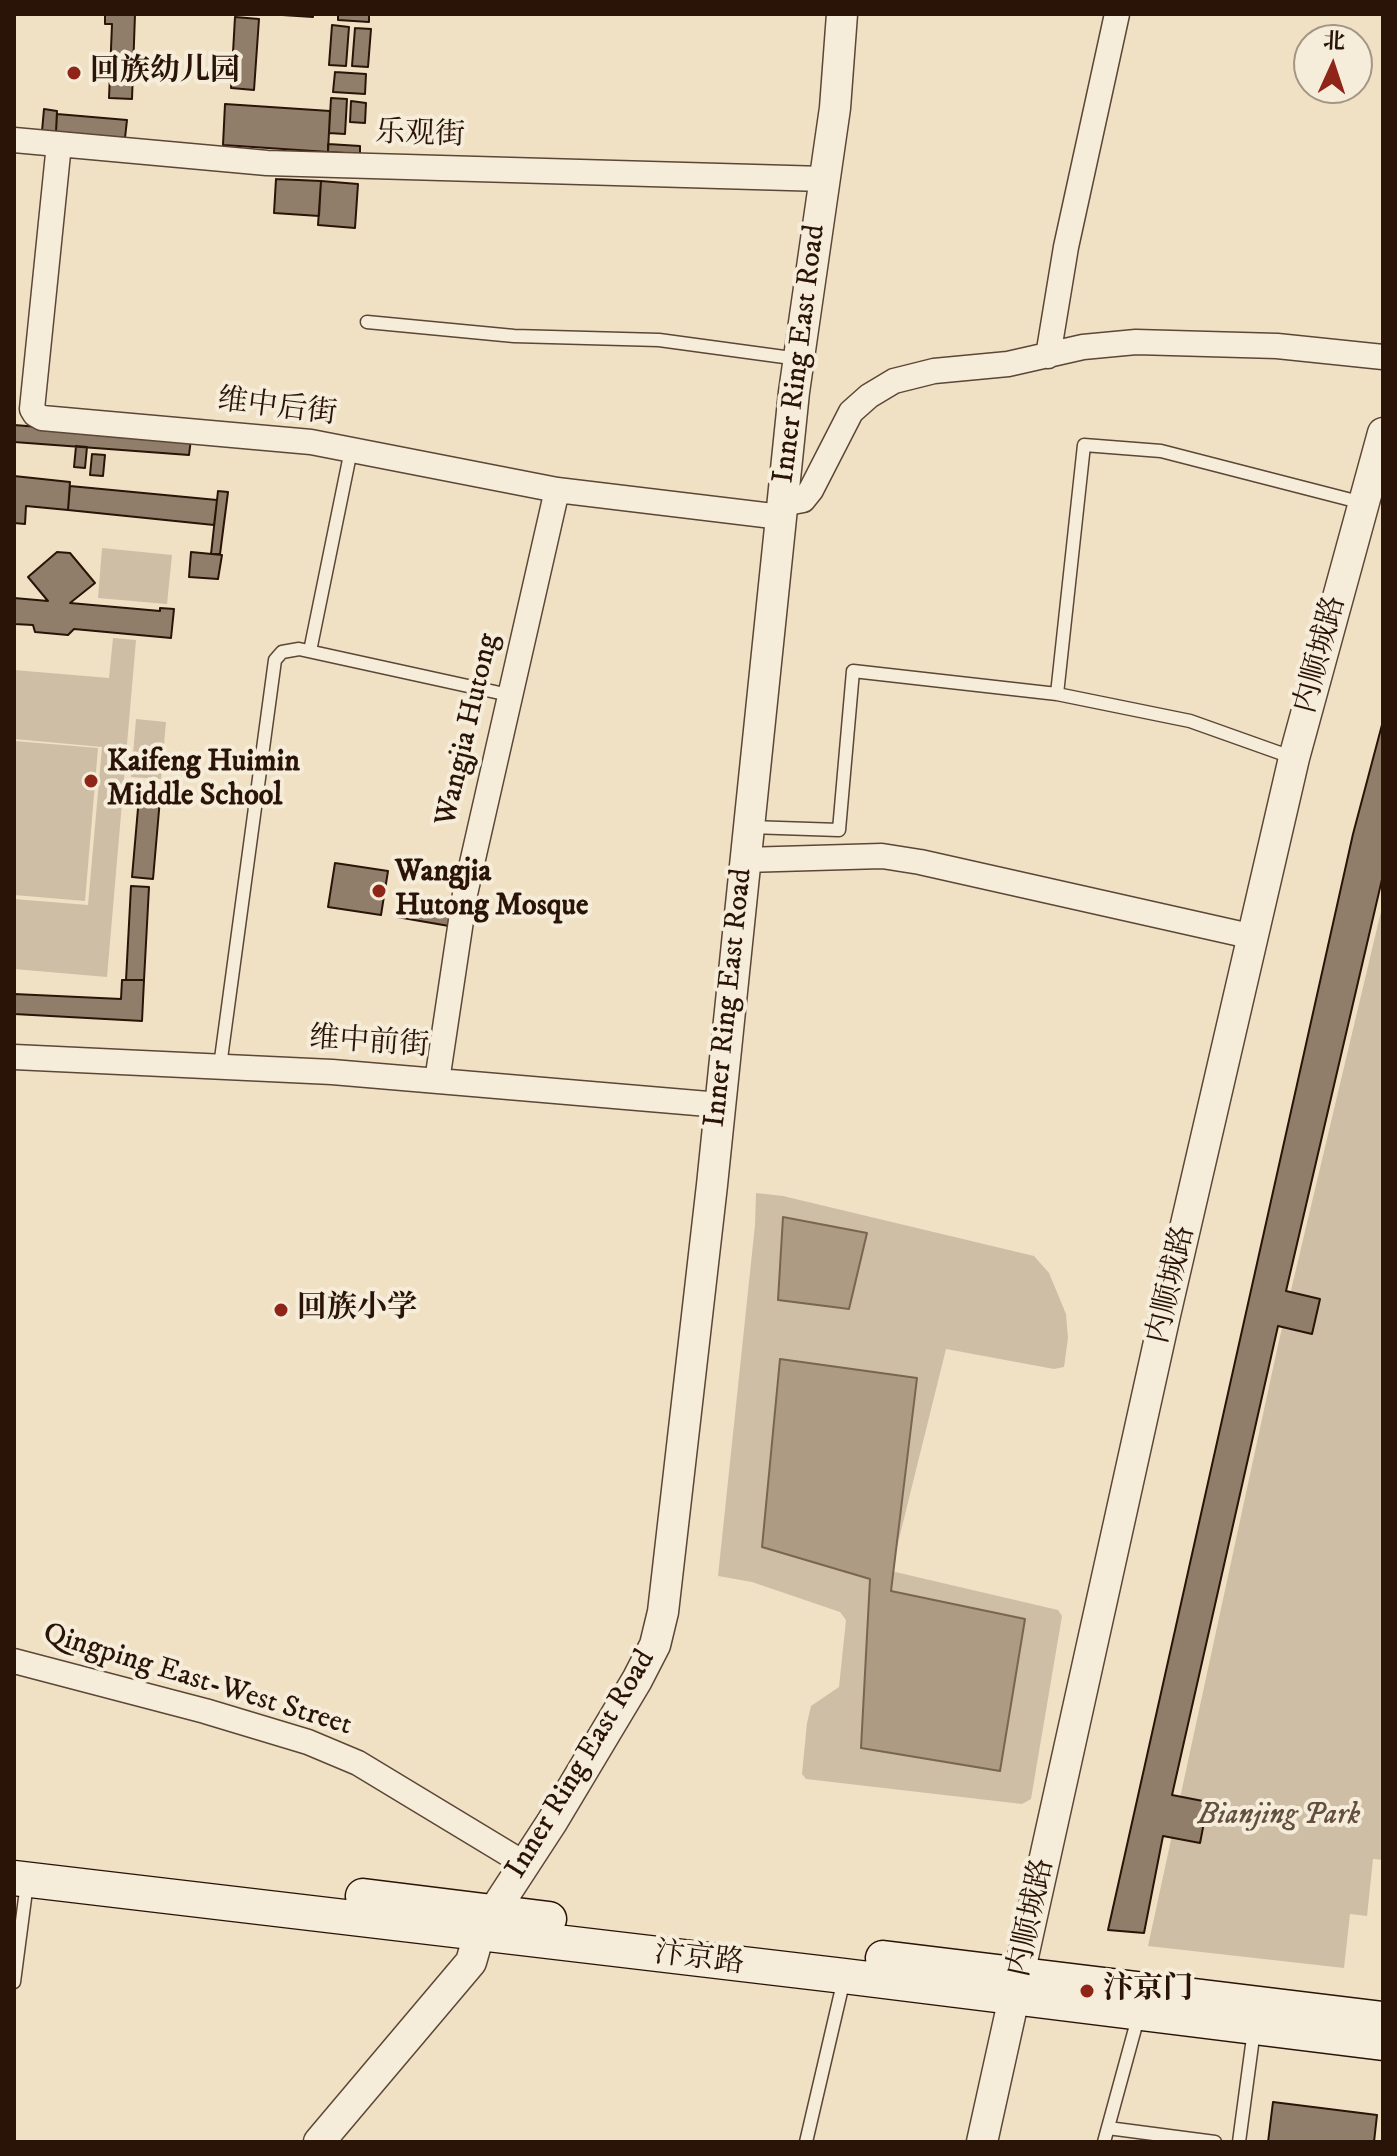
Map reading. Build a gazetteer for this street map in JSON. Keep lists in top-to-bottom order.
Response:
{
  "streets": {
    "main road": ["汴京路"],
    "street": [
      "乐观街",
      "Inner Ring East Road",
      "维中后街",
      "内顺城路",
      "Wangjia Hutong",
      "维中前街",
      "Qingping East-West Street"
    ]
  },
  "crossings": [
    ["乐观街", "Inner Ring East Road"],
    ["乐观街", "维中后街"],
    ["Inner Ring East Road", "维中后街"],
    ["Inner Ring East Road", "维中前街"],
    ["Inner Ring East Road", "Qingping East-West Street"],
    ["Inner Ring East Road", "汴京路"],
    ["维中后街", "Wangjia Hutong"],
    ["内顺城路", "汴京路"],
    ["Wangjia Hutong", "维中前街"]
  ],
  "parks": ["Bianjing Park"],
  "places": [
    "回族幼儿园",
    "Kaifeng Huimin Middle School",
    "Wangjia Hutong Mosque",
    "回族小学",
    "汴京门"
  ],
  "north": "top"
}
